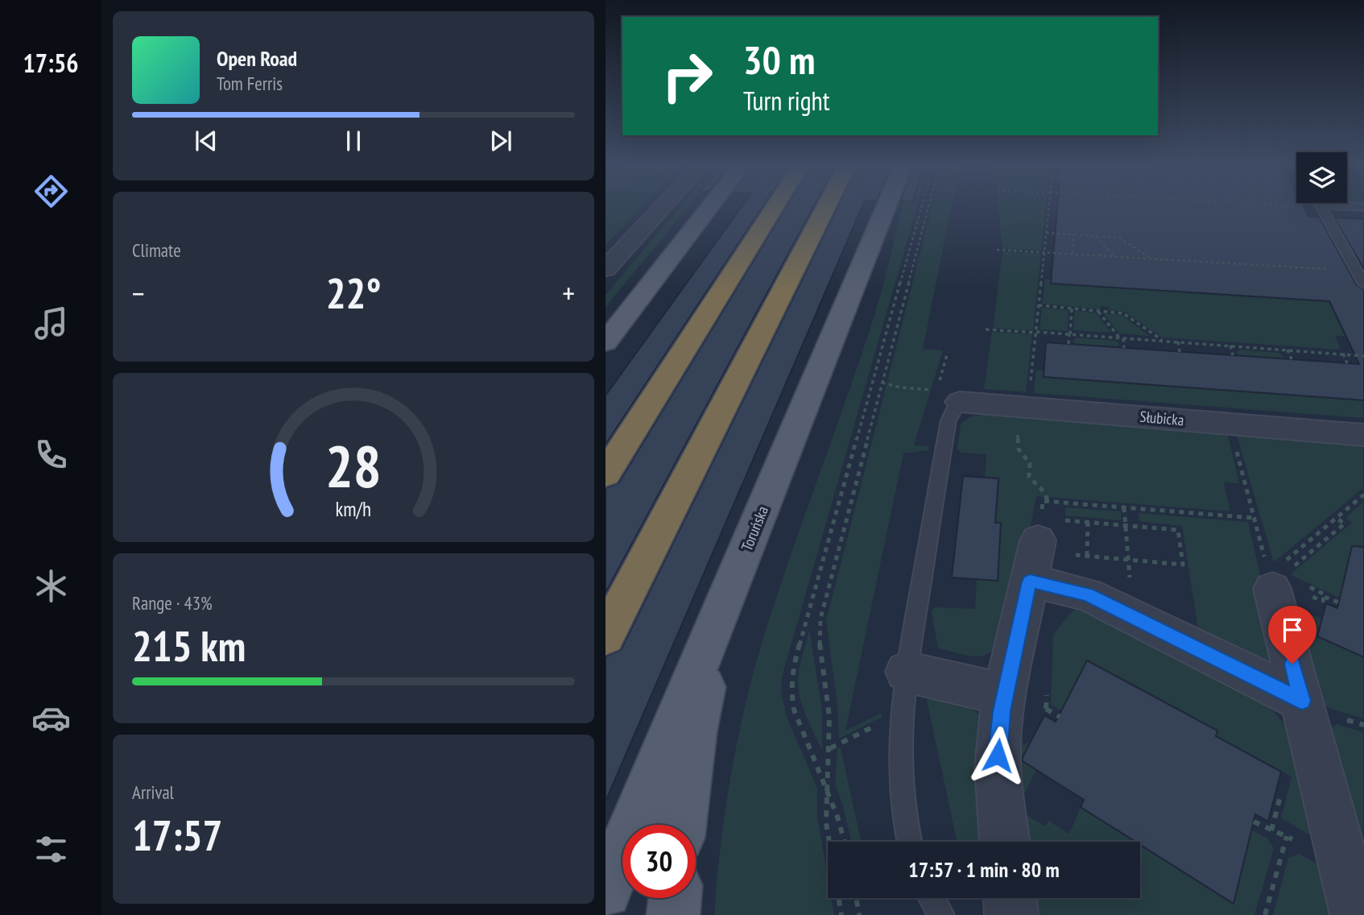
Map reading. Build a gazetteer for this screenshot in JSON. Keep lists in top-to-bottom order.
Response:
{
  "streets": {
    "main road": ["Toruńska"],
    "street": ["Słubicka"]
  },
  "page": {
    "tabs": "17:56",
    "turn": ["30 m", "Turn right"],
    "song": ["Open Road", "Tom Ferris"],
    "tile": [
      "Climate",
      ["Range · 43%", "215 km"],
      ["Arrival", "17:57"]
    ],
    "heat": ["−", "22°", "+"],
    "limit": "30",
    "trip": "17:57 · 1 min · 80 m",
    "gauge": ["28", "km/h"]
  }
}
